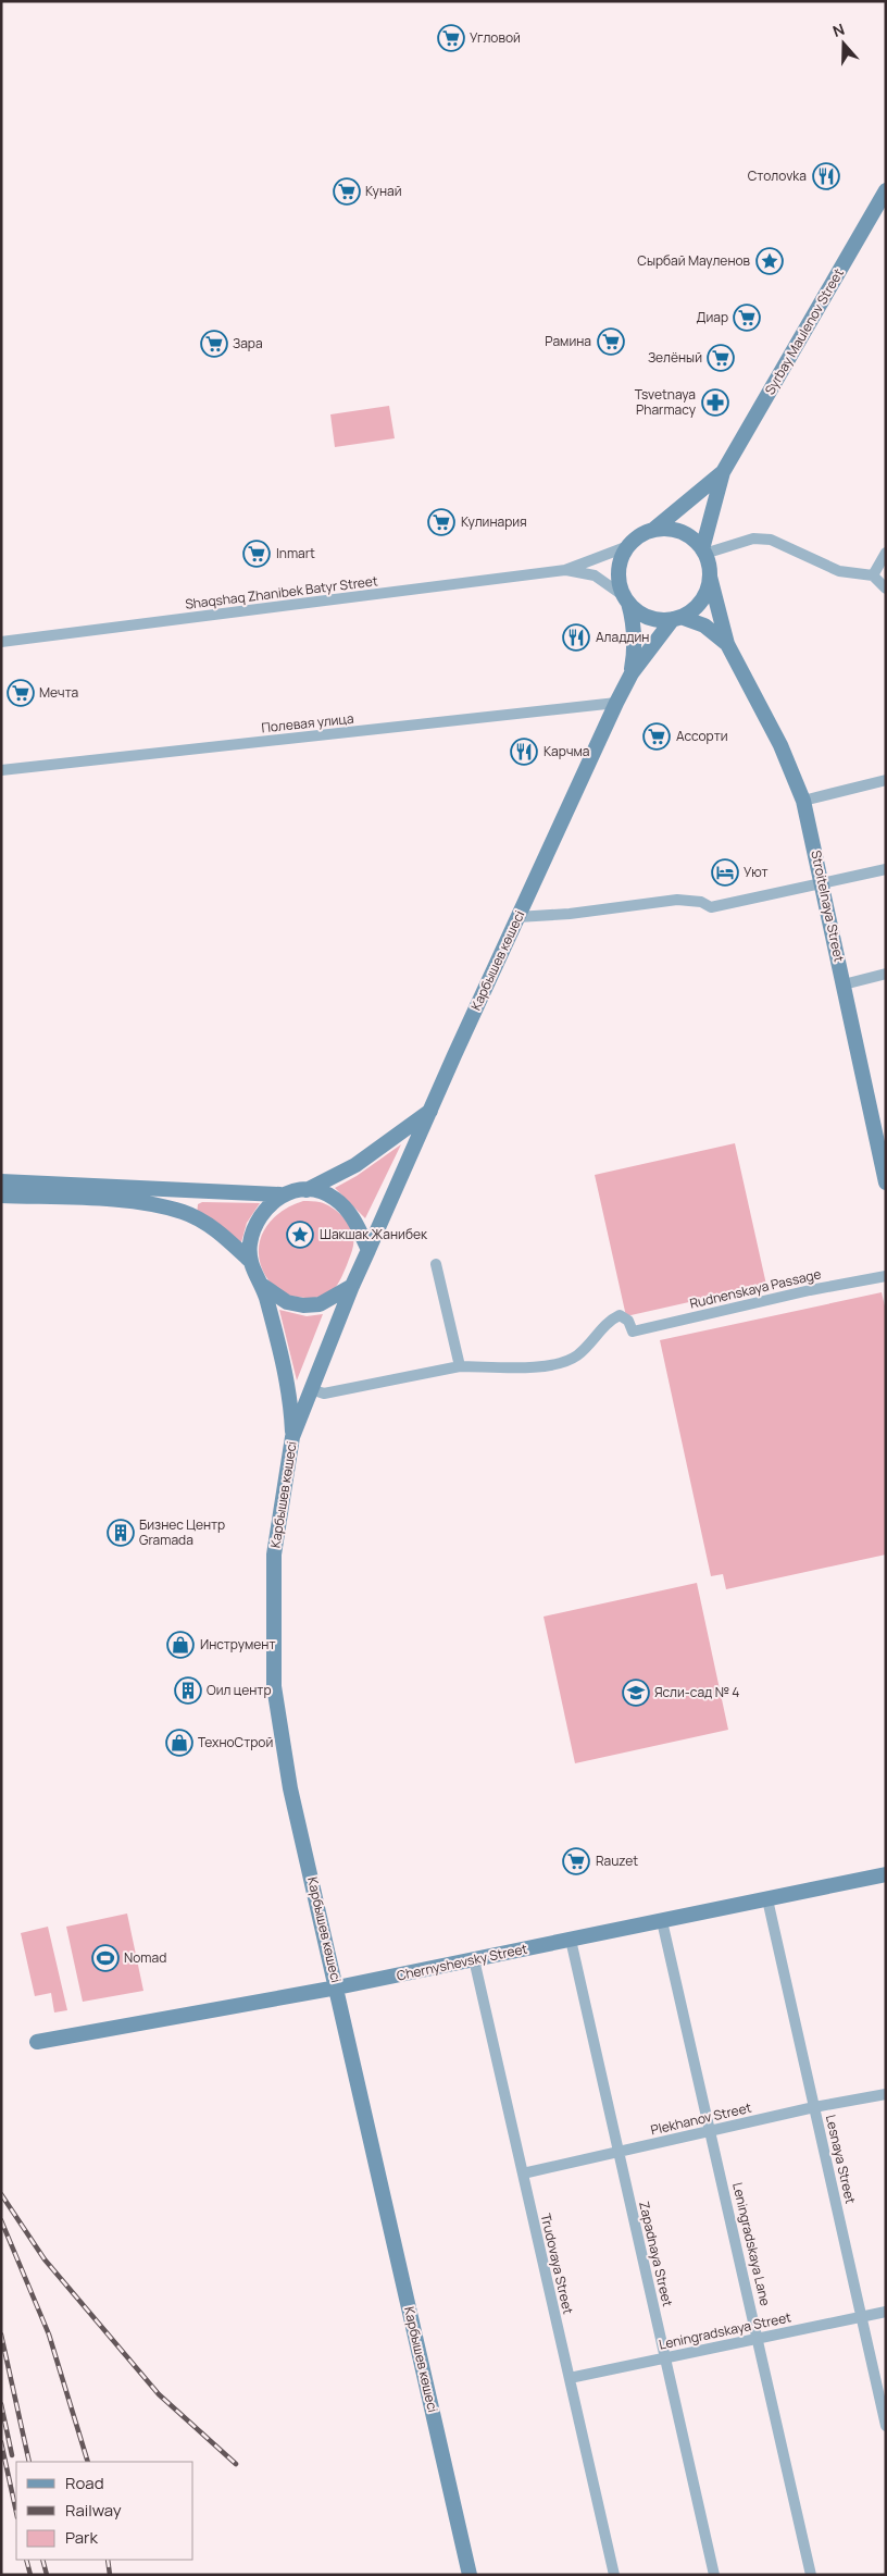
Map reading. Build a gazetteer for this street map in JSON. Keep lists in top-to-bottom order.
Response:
{
  "streets": {
    "main road": [
      "Syrbay Maulenov Street",
      "Stroitelnaya Street",
      "Карбышев көшесі",
      "Chernyshevsky Street"
    ],
    "street": [
      "Shaqshaq Zhanibek Batyr Street",
      "Полевая улица",
      "Rudnenskaya Passage",
      "Plekhanov Street",
      "Lesnaya Street",
      "Leningradskaya Lane",
      "Zapadnaya Street",
      "Trudovaya Street",
      "Leningradskaya Street"
    ]
  },
  "crossings": [
    ["Полевая улица", "Карбышев көшесі"],
    ["Карбышев көшесі", "Chernyshevsky Street"],
    ["Chernyshevsky Street", "Lesnaya Street"],
    ["Chernyshevsky Street", "Leningradskaya Lane"],
    ["Chernyshevsky Street", "Zapadnaya Street"],
    ["Chernyshevsky Street", "Trudovaya Street"],
    ["Plekhanov Street", "Lesnaya Street"],
    ["Plekhanov Street", "Leningradskaya Lane"],
    ["Plekhanov Street", "Zapadnaya Street"],
    ["Plekhanov Street", "Trudovaya Street"],
    ["Lesnaya Street", "Leningradskaya Street"],
    ["Leningradskaya Lane", "Leningradskaya Street"],
    ["Zapadnaya Street", "Leningradskaya Street"],
    ["Trudovaya Street", "Leningradskaya Street"]
  ],
  "places": {
    "supermarket": [
      "Угловой",
      "Кунай",
      "Диар",
      "Рамина",
      "Зара",
      "Зелёный",
      "Кулинария",
      "Inmart",
      "Мечта",
      "Ассорти",
      "Rauzet"
    ],
    "restaurant": ["Столоvka", "Аладдин", "Карчма"],
    "place": ["Сырбай Мауленов", "Шакшак Жанибек"],
    "pharmacy": ["Tsvetnaya Pharmacy"],
    "hotel": ["Уют"],
    "building": ["Бизнес Центр Gramada", "Оил центр"],
    "shop": ["Инструмент", "ТехноСтрой"],
    "school or university": ["Ясли-сад № 4"],
    "sports": ["Nomad"]
  },
  "legend": ["Road", "Railway", "Park"],
  "north": "top"
}
